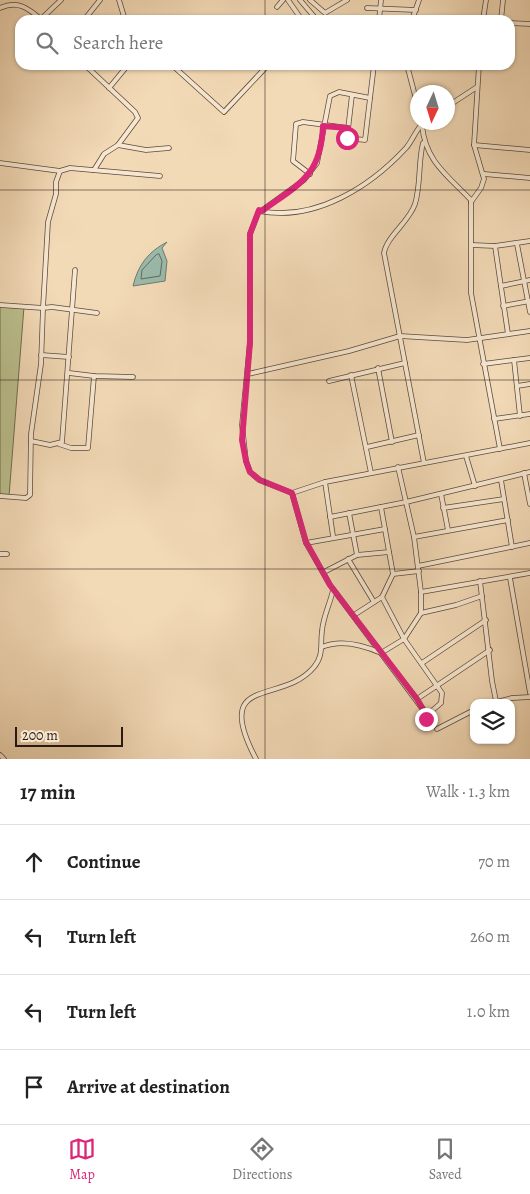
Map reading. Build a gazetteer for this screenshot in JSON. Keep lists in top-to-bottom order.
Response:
{
  "scale_bar": "200 m",
  "north": "bottom",
  "page": {
    "search": "Search here",
    "scale": "200 m",
    "heading": ["17 min", "Walk · 1.3 km"],
    "list": [
      ["Continue", "70 m"],
      ["Turn left", "260 m"],
      ["Turn left", "1.0 km"],
      "Arrive at destination"
    ],
    "nav": ["Map", "Directions", "Saved"]
  }
}
